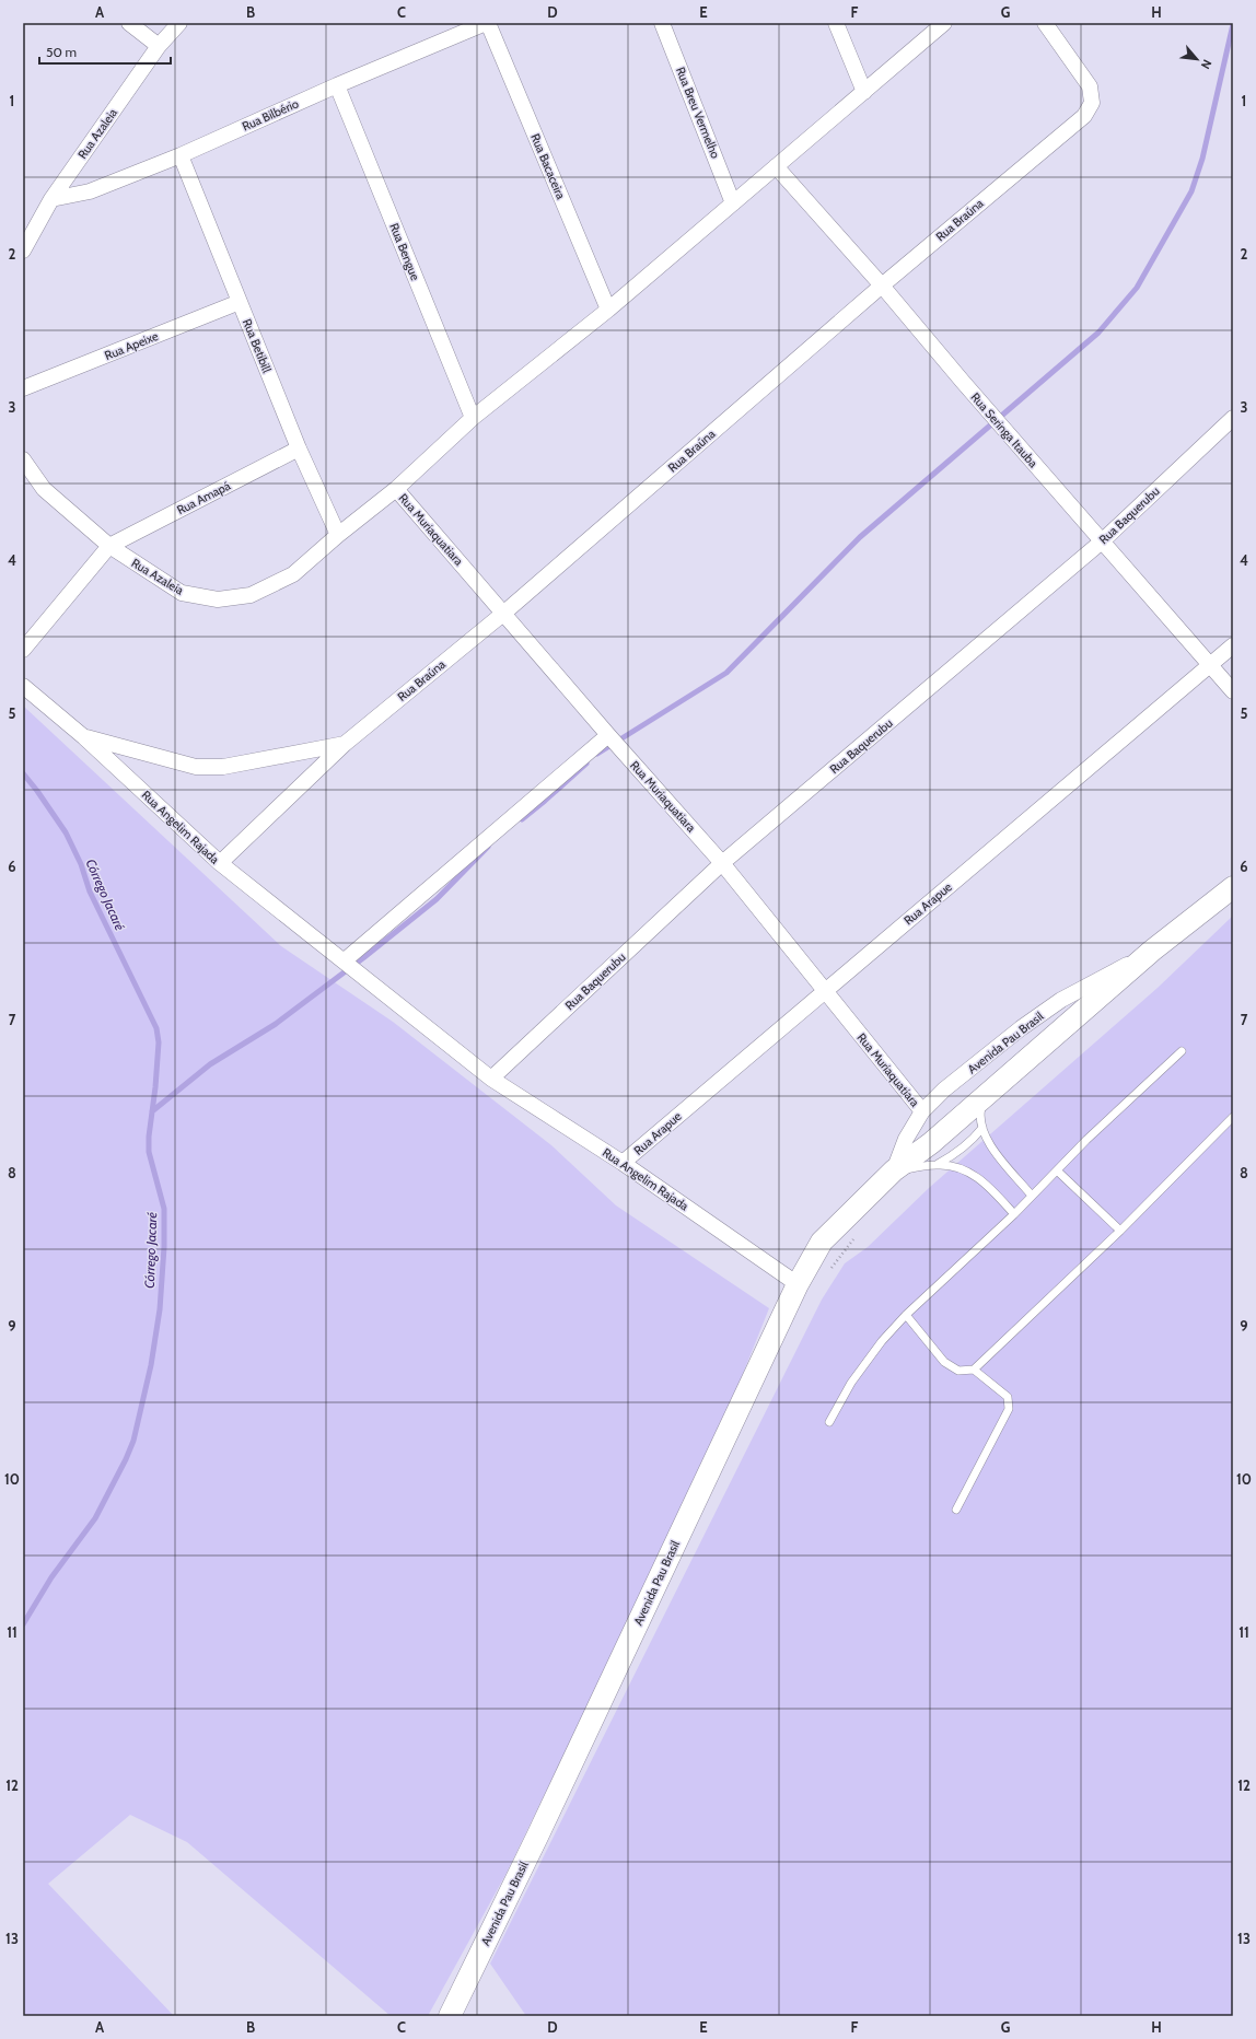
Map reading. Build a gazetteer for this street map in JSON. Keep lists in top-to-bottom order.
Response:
{
  "streets": {
    "main road": ["Avenida Pau Brasil"],
    "street": [
      "Rua Breu Vermelho",
      "Rua Bilbério",
      "Rua Azaleia",
      "Rua Bacaceira",
      "Rua Braúna",
      "Rua Bengue",
      "Rua Apeixe",
      "Rua Betibill",
      "Rua Seringa Itauba",
      "Rua Amapá",
      "Rua Baquerubu",
      "Rua Muriaquatiara",
      "Rua Angelim Rajada",
      "Rua Arapue"
    ]
  },
  "crossings": [
    ["Rua Breu Vermelho", "Rua Azaleia"],
    ["Rua Bilbério", "Rua Azaleia"],
    ["Rua Bilbério", "Rua Bacaceira"],
    ["Rua Bilbério", "Rua Bengue"],
    ["Rua Bilbério", "Rua Betibill"],
    ["Rua Azaleia", "Rua Bacaceira"],
    ["Rua Azaleia", "Rua Bengue"],
    ["Rua Azaleia", "Rua Betibill"],
    ["Rua Azaleia", "Rua Seringa Itauba"],
    ["Rua Azaleia", "Rua Amapá"],
    ["Rua Azaleia", "Rua Muriaquatiara"],
    ["Rua Braúna", "Rua Seringa Itauba"],
    ["Rua Braúna", "Rua Muriaquatiara"],
    ["Rua Braúna", "Rua Angelim Rajada"],
    ["Rua Apeixe", "Rua Betibill"],
    ["Rua Betibill", "Rua Amapá"],
    ["Rua Seringa Itauba", "Rua Baquerubu"],
    ["Rua Seringa Itauba", "Rua Arapue"],
    ["Rua Baquerubu", "Rua Muriaquatiara"],
    ["Rua Baquerubu", "Rua Angelim Rajada"],
    ["Rua Muriaquatiara", "Rua Arapue"],
    ["Rua Muriaquatiara", "Avenida Pau Brasil"],
    ["Rua Angelim Rajada", "Rua Arapue"],
    ["Rua Angelim Rajada", "Avenida Pau Brasil"]
  ],
  "water": ["Córrego Jacaré"],
  "scale_bar": "50 m",
  "north": "bottom right",
  "grid": {
    "columns": [
      "A",
      "B",
      "C",
      "D",
      "E",
      "F",
      "G",
      "H"
    ],
    "rows": [
      "1",
      "2",
      "3",
      "4",
      "5",
      "6",
      "7",
      "8",
      "9",
      "10",
      "11",
      "12",
      "13"
    ]
  }
}
